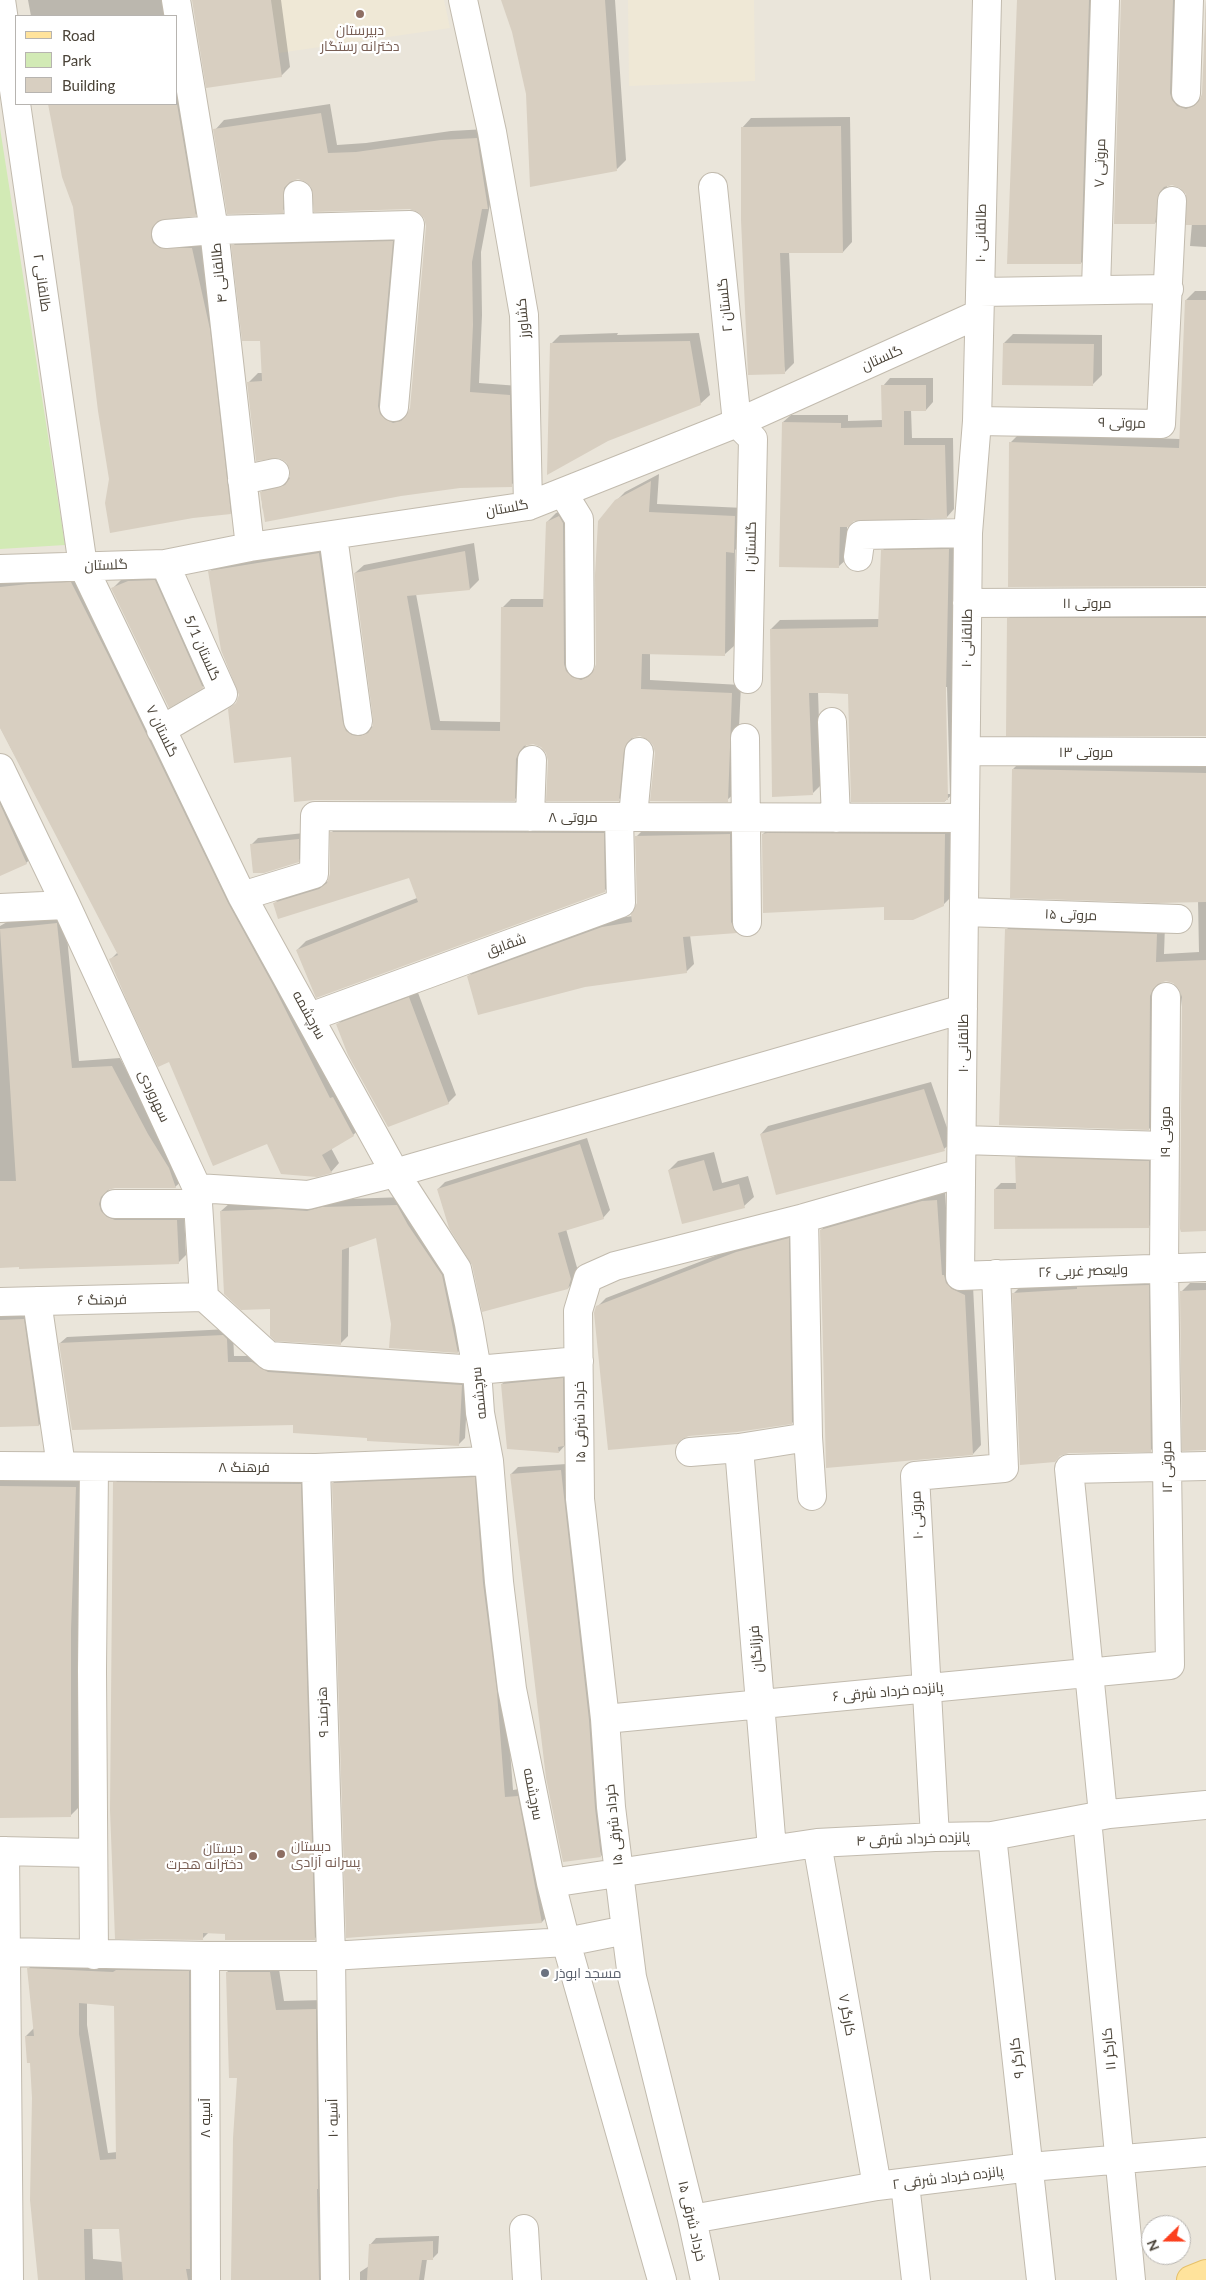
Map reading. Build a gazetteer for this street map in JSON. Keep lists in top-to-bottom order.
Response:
{
  "streets": {
    "street": [
      "مروتی ۷",
      "طالقانی ۱۰",
      "طالقانی ۴",
      "طالقانی ۲",
      "گلستان ۲",
      "کشاورز",
      "گلستان",
      "مروتی ۹",
      "گلستان ۱",
      "مروتی ۱۱",
      "گلستان 5/1",
      "گلستان ۷",
      "مروتی ۱۳",
      "مروتی ۸",
      "مروتی ۱۵",
      "شقایق",
      "سرچشمه",
      "سهروردی",
      "مروتی ۱۹",
      "ولیعصر غربی ۲۶",
      "فرهنگ ۶",
      "۱۵ خرداد شرقی",
      "فرهنگ ۸",
      "مروتی ۱۲",
      "مروتی ۱۰",
      "فرزانگان",
      "پانزده خرداد شرقی ۶",
      "هنرمند ۹",
      "پانزده خرداد شرقی ۴",
      "کارگر ۷",
      "کارگر ۱۱",
      "کارگر ۹",
      "آسیه ۸",
      "آسیه ۱۰",
      "پانزده خرداد شرقی ۲"
    ]
  },
  "crossings": [
    ["طالقانی ۱۰", "گلستان"],
    ["طالقانی ۱۰", "مروتی ۹"],
    ["طالقانی ۱۰", "مروتی ۱۱"],
    ["طالقانی ۱۰", "مروتی ۱۳"],
    ["طالقانی ۱۰", "مروتی ۸"],
    ["طالقانی ۱۰", "مروتی ۱۵"],
    ["طالقانی ۱۰", "ولیعصر غربی ۲۶"],
    ["طالقانی ۴", "گلستان"],
    ["طالقانی ۲", "گلستان"],
    ["طالقانی ۲", "گلستان ۷"],
    ["گلستان ۲", "گلستان"],
    ["گلستان ۲", "گلستان ۱"],
    ["کشاورز", "گلستان"],
    ["گلستان", "گلستان ۱"],
    ["گلستان", "گلستان 5/1"],
    ["گلستان", "گلستان ۷"],
    ["گلستان 5/1", "گلستان ۷"],
    ["گلستان ۷", "مروتی ۸"],
    ["گلستان ۷", "سرچشمه"],
    ["مروتی ۸", "شقایق"],
    ["مروتی ۸", "سرچشمه"],
    ["شقایق", "سرچشمه"],
    ["سرچشمه", "فرهنگ ۸"],
    ["سرچشمه", "پانزده خرداد شرقی ۴"],
    ["سهروردی", "فرهنگ ۶"],
    ["مروتی ۱۹", "ولیعصر غربی ۲۶"],
    ["مروتی ۱۹", "مروتی ۱۲"],
    ["ولیعصر غربی ۲۶", "مروتی ۱۲"],
    ["ولیعصر غربی ۲۶", "مروتی ۱۰"],
    ["۱۵ خرداد شرقی", "پانزده خرداد شرقی ۶"],
    ["۱۵ خرداد شرقی", "پانزده خرداد شرقی ۴"],
    ["۱۵ خرداد شرقی", "پانزده خرداد شرقی ۲"],
    ["فرهنگ ۸", "هنرمند ۹"],
    ["مروتی ۱۲", "پانزده خرداد شرقی ۶"],
    ["مروتی ۱۲", "کارگر ۱۱"],
    ["مروتی ۱۰", "پانزده خرداد شرقی ۶"],
    ["مروتی ۱۰", "پانزده خرداد شرقی ۴"],
    ["فرزانگان", "پانزده خرداد شرقی ۶"],
    ["فرزانگان", "پانزده خرداد شرقی ۴"],
    ["پانزده خرداد شرقی ۶", "کارگر ۱۱"],
    ["هنرمند ۹", "آسیه ۱۰"],
    ["پانزده خرداد شرقی ۴", "کارگر ۷"],
    ["پانزده خرداد شرقی ۴", "کارگر ۱۱"],
    ["پانزده خرداد شرقی ۴", "کارگر ۹"],
    ["کارگر ۷", "پانزده خرداد شرقی ۲"],
    ["کارگر ۱۱", "پانزده خرداد شرقی ۲"],
    ["کارگر ۹", "پانزده خرداد شرقی ۲"]
  ],
  "places": [
    "دبیرستان دخترانه رستگار",
    "دبستان پسرانه آزادی",
    "دبستان دخترانه هجرت",
    "مسجد ابوذر"
  ],
  "legend": ["Road", "Park", "Building"],
  "north": "left"
}
